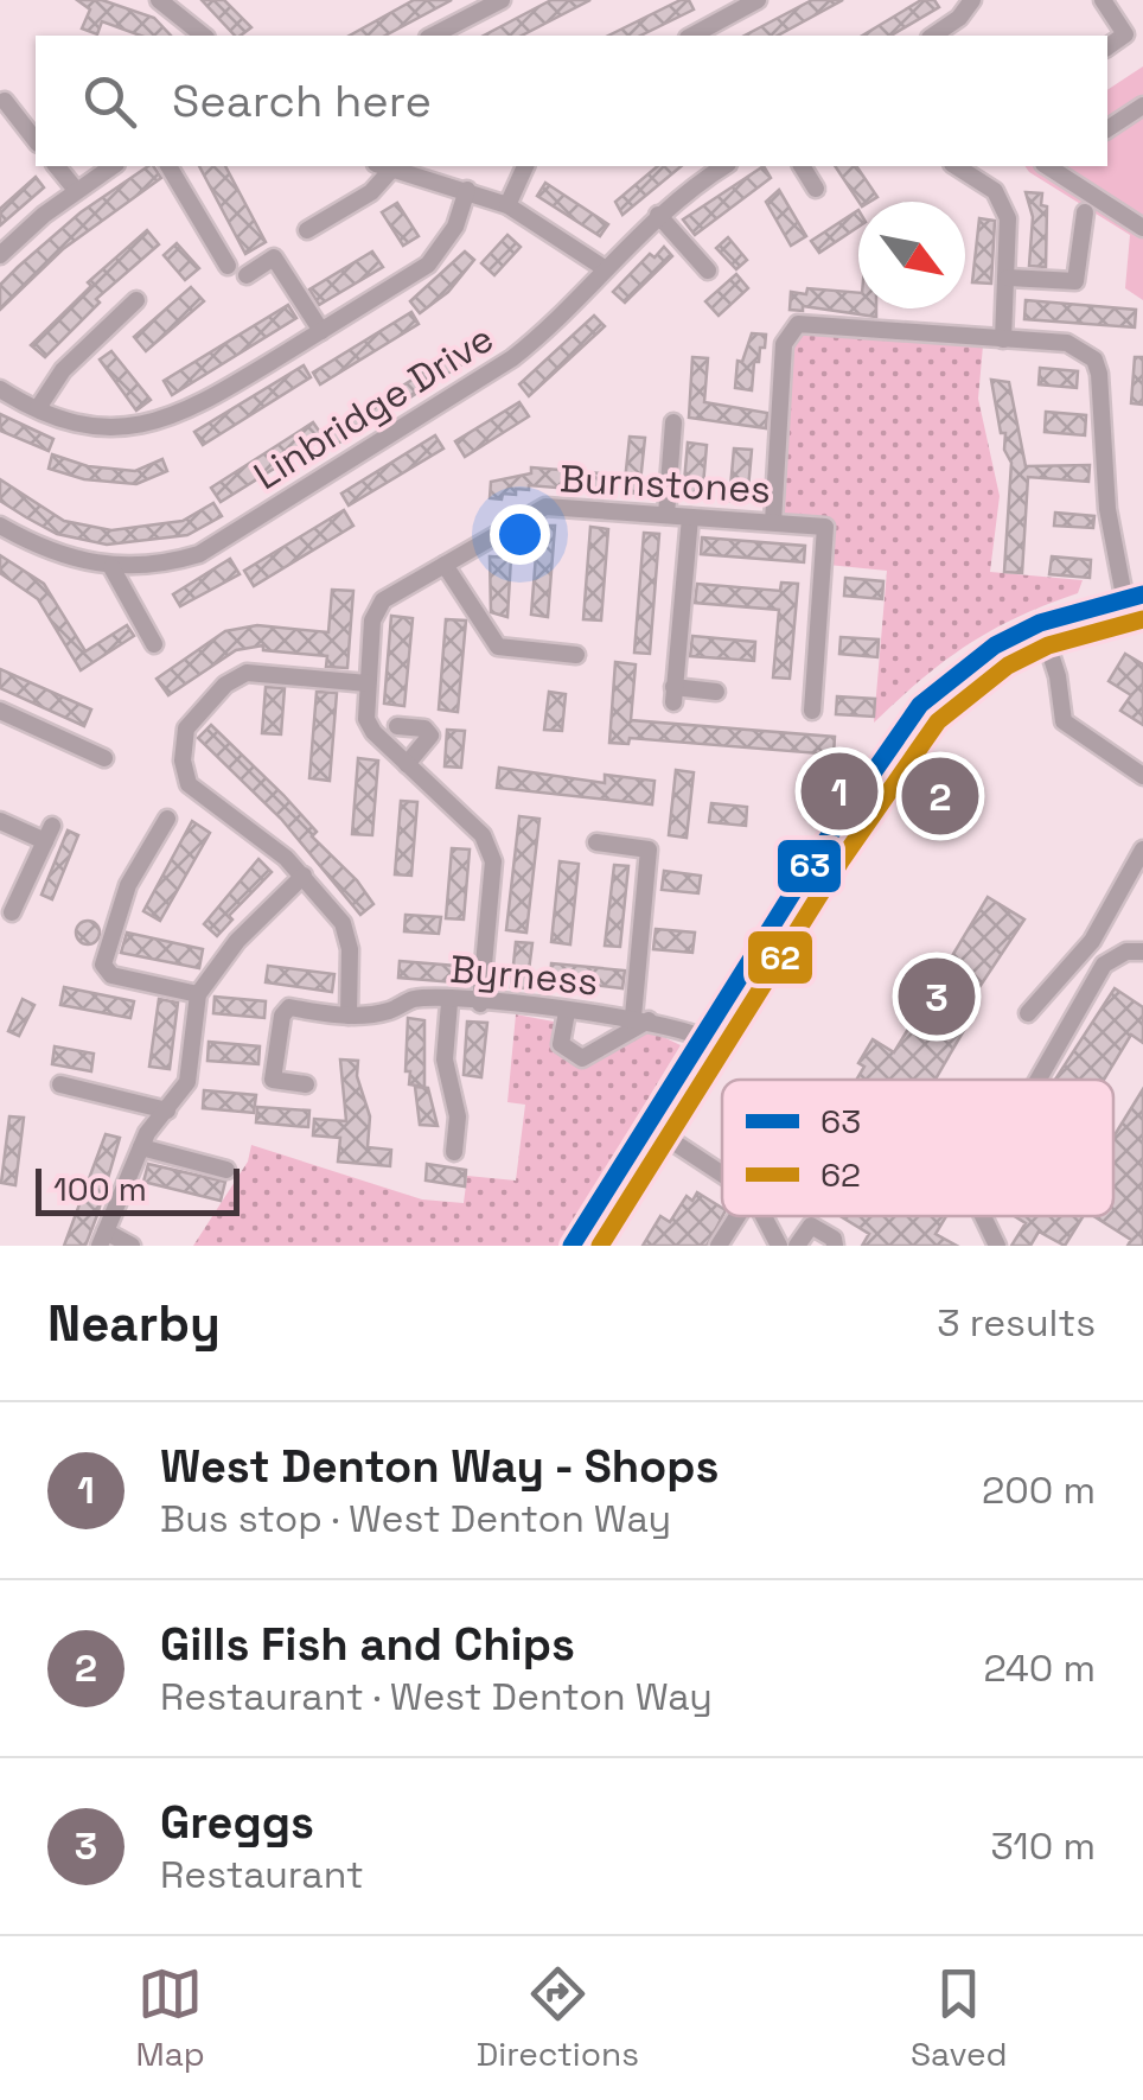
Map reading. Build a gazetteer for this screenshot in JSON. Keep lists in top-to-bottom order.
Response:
{
  "streets": {
    "street": ["Linbridge Drive", "Burnstones", "Byrness"]
  },
  "crossings": [
    ["Burnstones", "Byrness"]
  ],
  "lines": ["transit line 63", "transit line 62"],
  "legend": ["63", "62"],
  "scale_bar": "100 m",
  "north": "bottom right",
  "page": {
    "search": "Search here",
    "pins": ["1", "2", "3"],
    "scale": "100 m",
    "heading": ["Nearby", "3 results"],
    "list": [
      {
        "mark": "1",
        "name": "West Denton Way - Shops",
        "note": "Bus stop · West Denton Way",
        "value": "200 m"
      },
      {
        "mark": "2",
        "name": "Gills Fish and Chips",
        "note": "Restaurant · West Denton Way",
        "value": "240 m"
      },
      {
        "mark": "3",
        "name": "Greggs",
        "note": "Restaurant",
        "value": "310 m"
      }
    ],
    "nav": ["Map", "Directions", "Saved"]
  }
}
